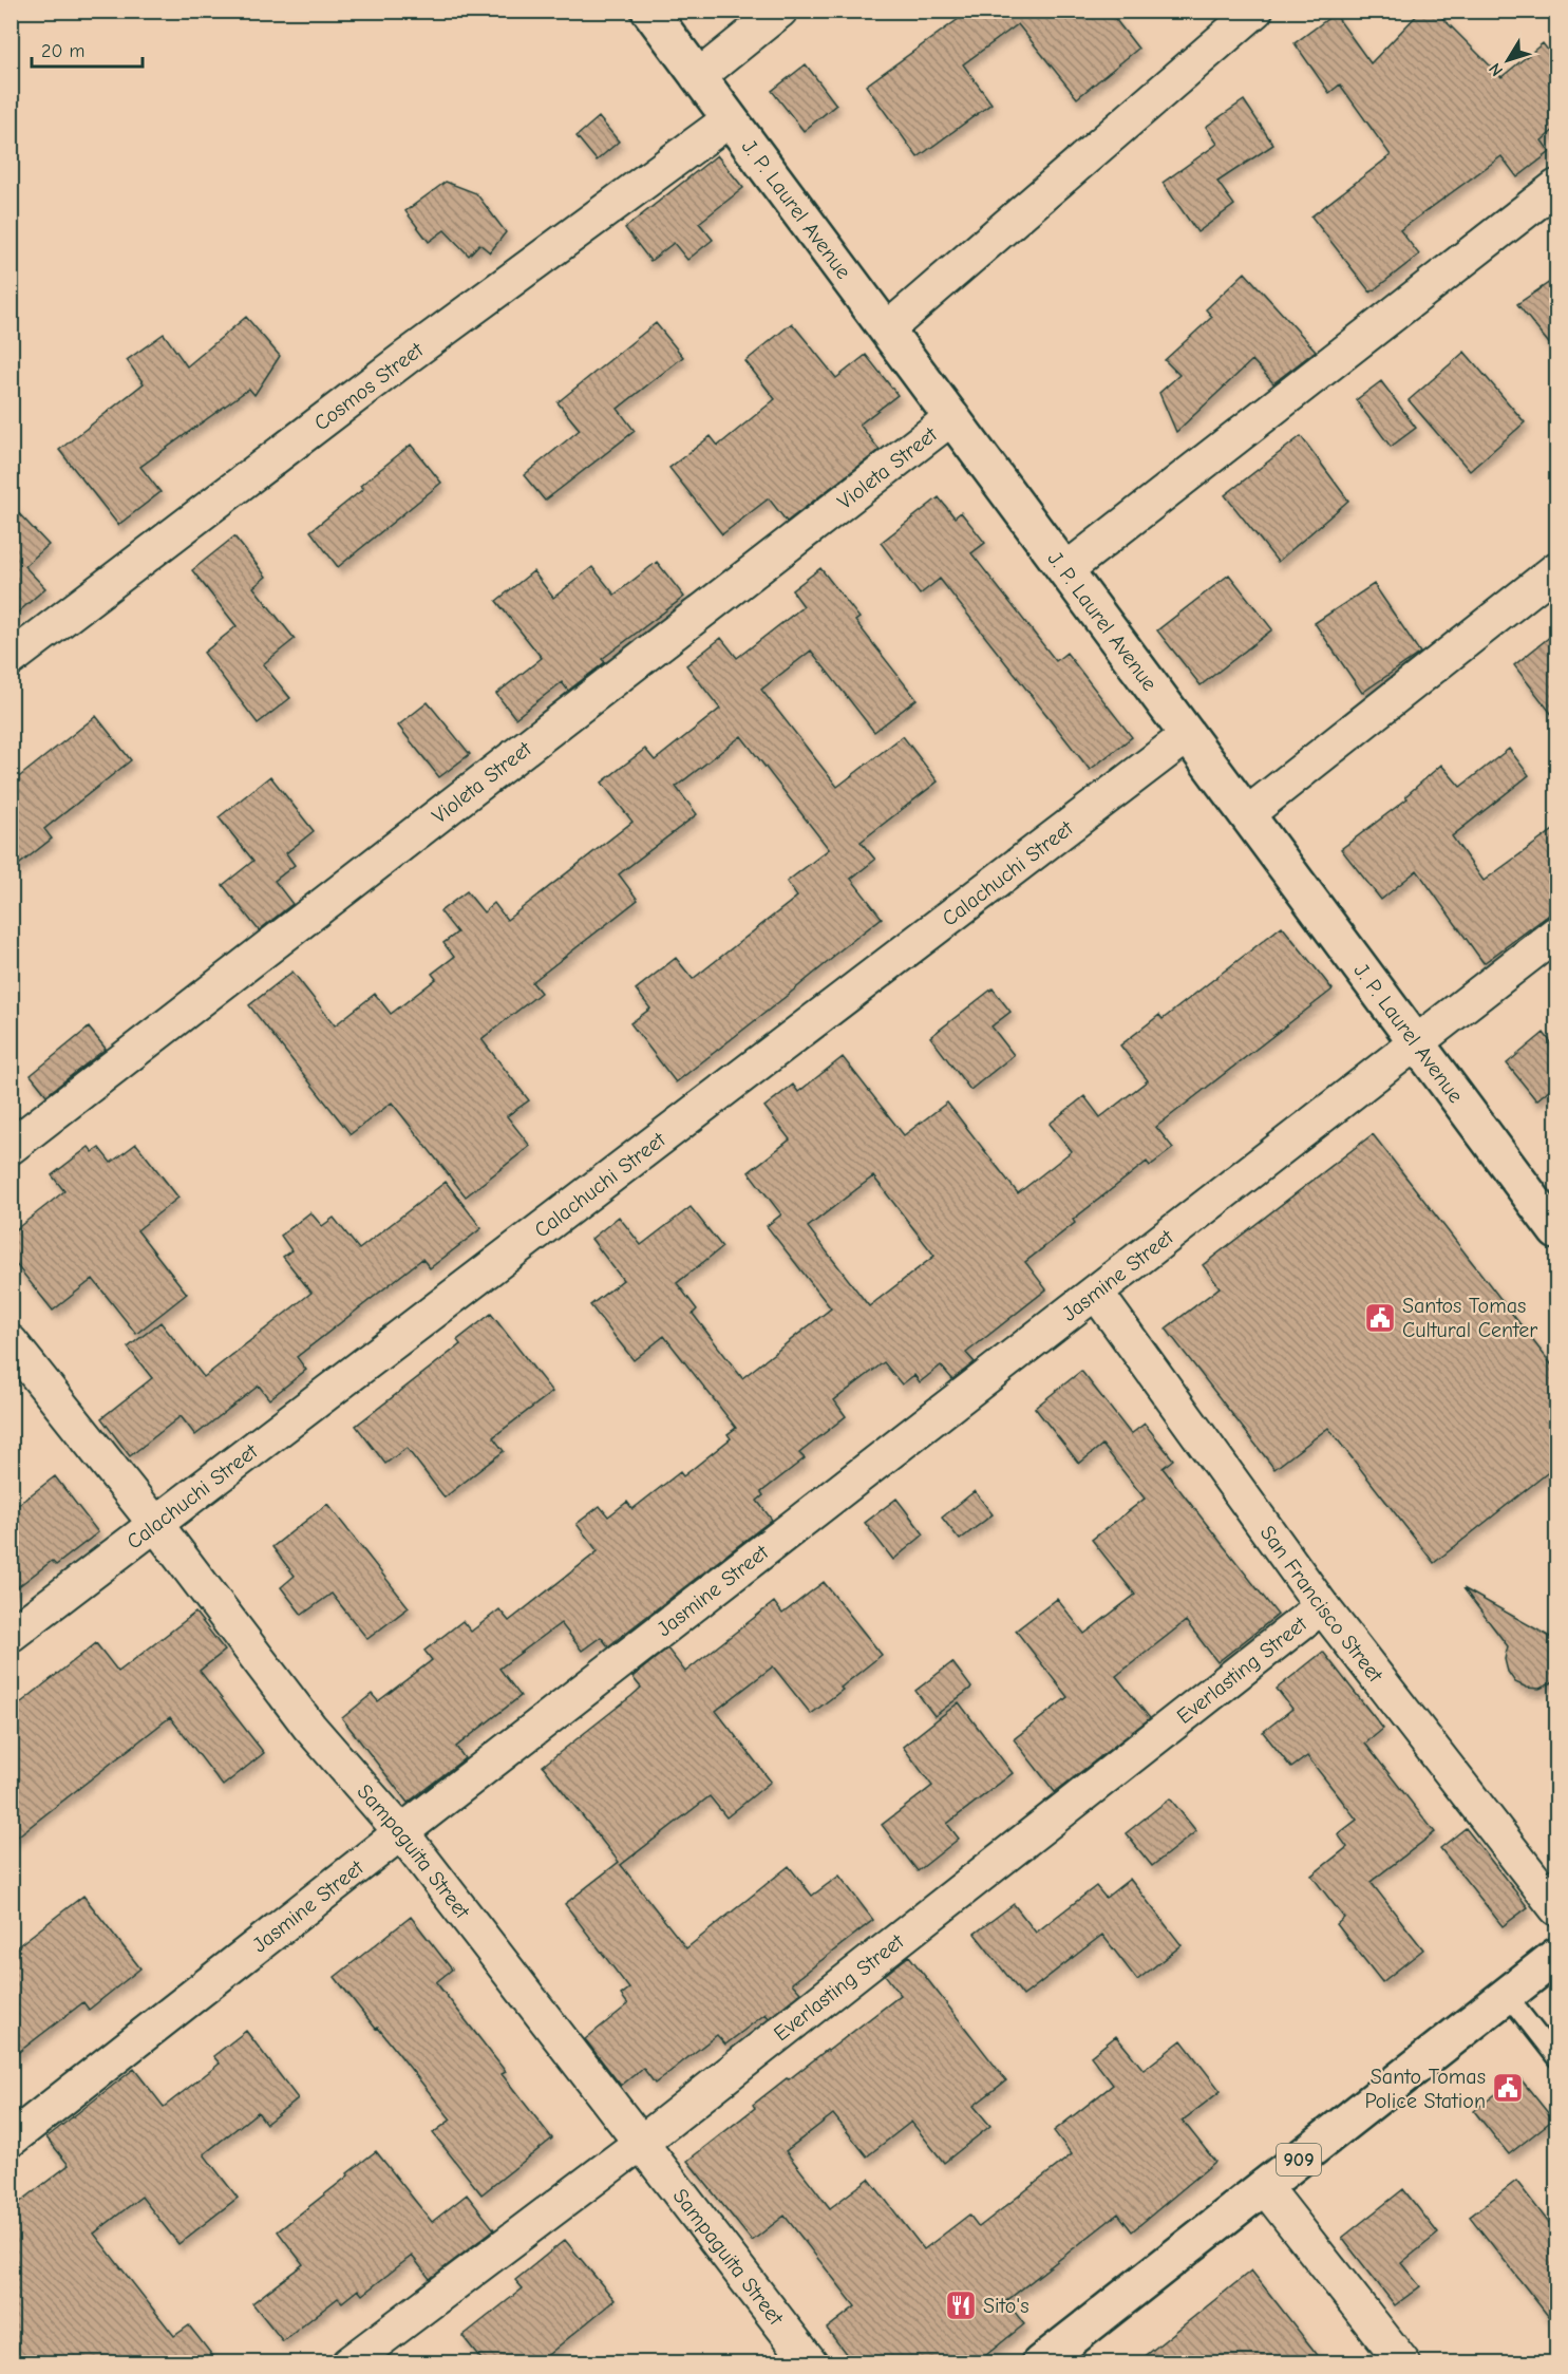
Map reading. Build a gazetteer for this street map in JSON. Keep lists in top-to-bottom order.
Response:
{
  "streets": {
    "street": [
      "J. P. Laurel Avenue",
      "Cosmos Street",
      "Violeta Street",
      "Calachuchi Street",
      "Jasmine Street",
      "San Francisco Street",
      "Everlasting Street",
      "Sampaguita Street",
      "909"
    ]
  },
  "crossings": [
    ["J. P. Laurel Avenue", "Cosmos Street"],
    ["J. P. Laurel Avenue", "Violeta Street"],
    ["J. P. Laurel Avenue", "Calachuchi Street"],
    ["J. P. Laurel Avenue", "Jasmine Street"],
    ["Calachuchi Street", "Sampaguita Street"],
    ["Jasmine Street", "San Francisco Street"],
    ["Jasmine Street", "Sampaguita Street"],
    ["San Francisco Street", "Everlasting Street"],
    ["Everlasting Street", "Sampaguita Street"]
  ],
  "places": {
    "public building": ["Santos Tomas Cultural Center", "Santo Tomas Police Station"],
    "restaurant": ["Sito's"]
  },
  "scale_bar": "20 m",
  "north": "bottom left"
}
